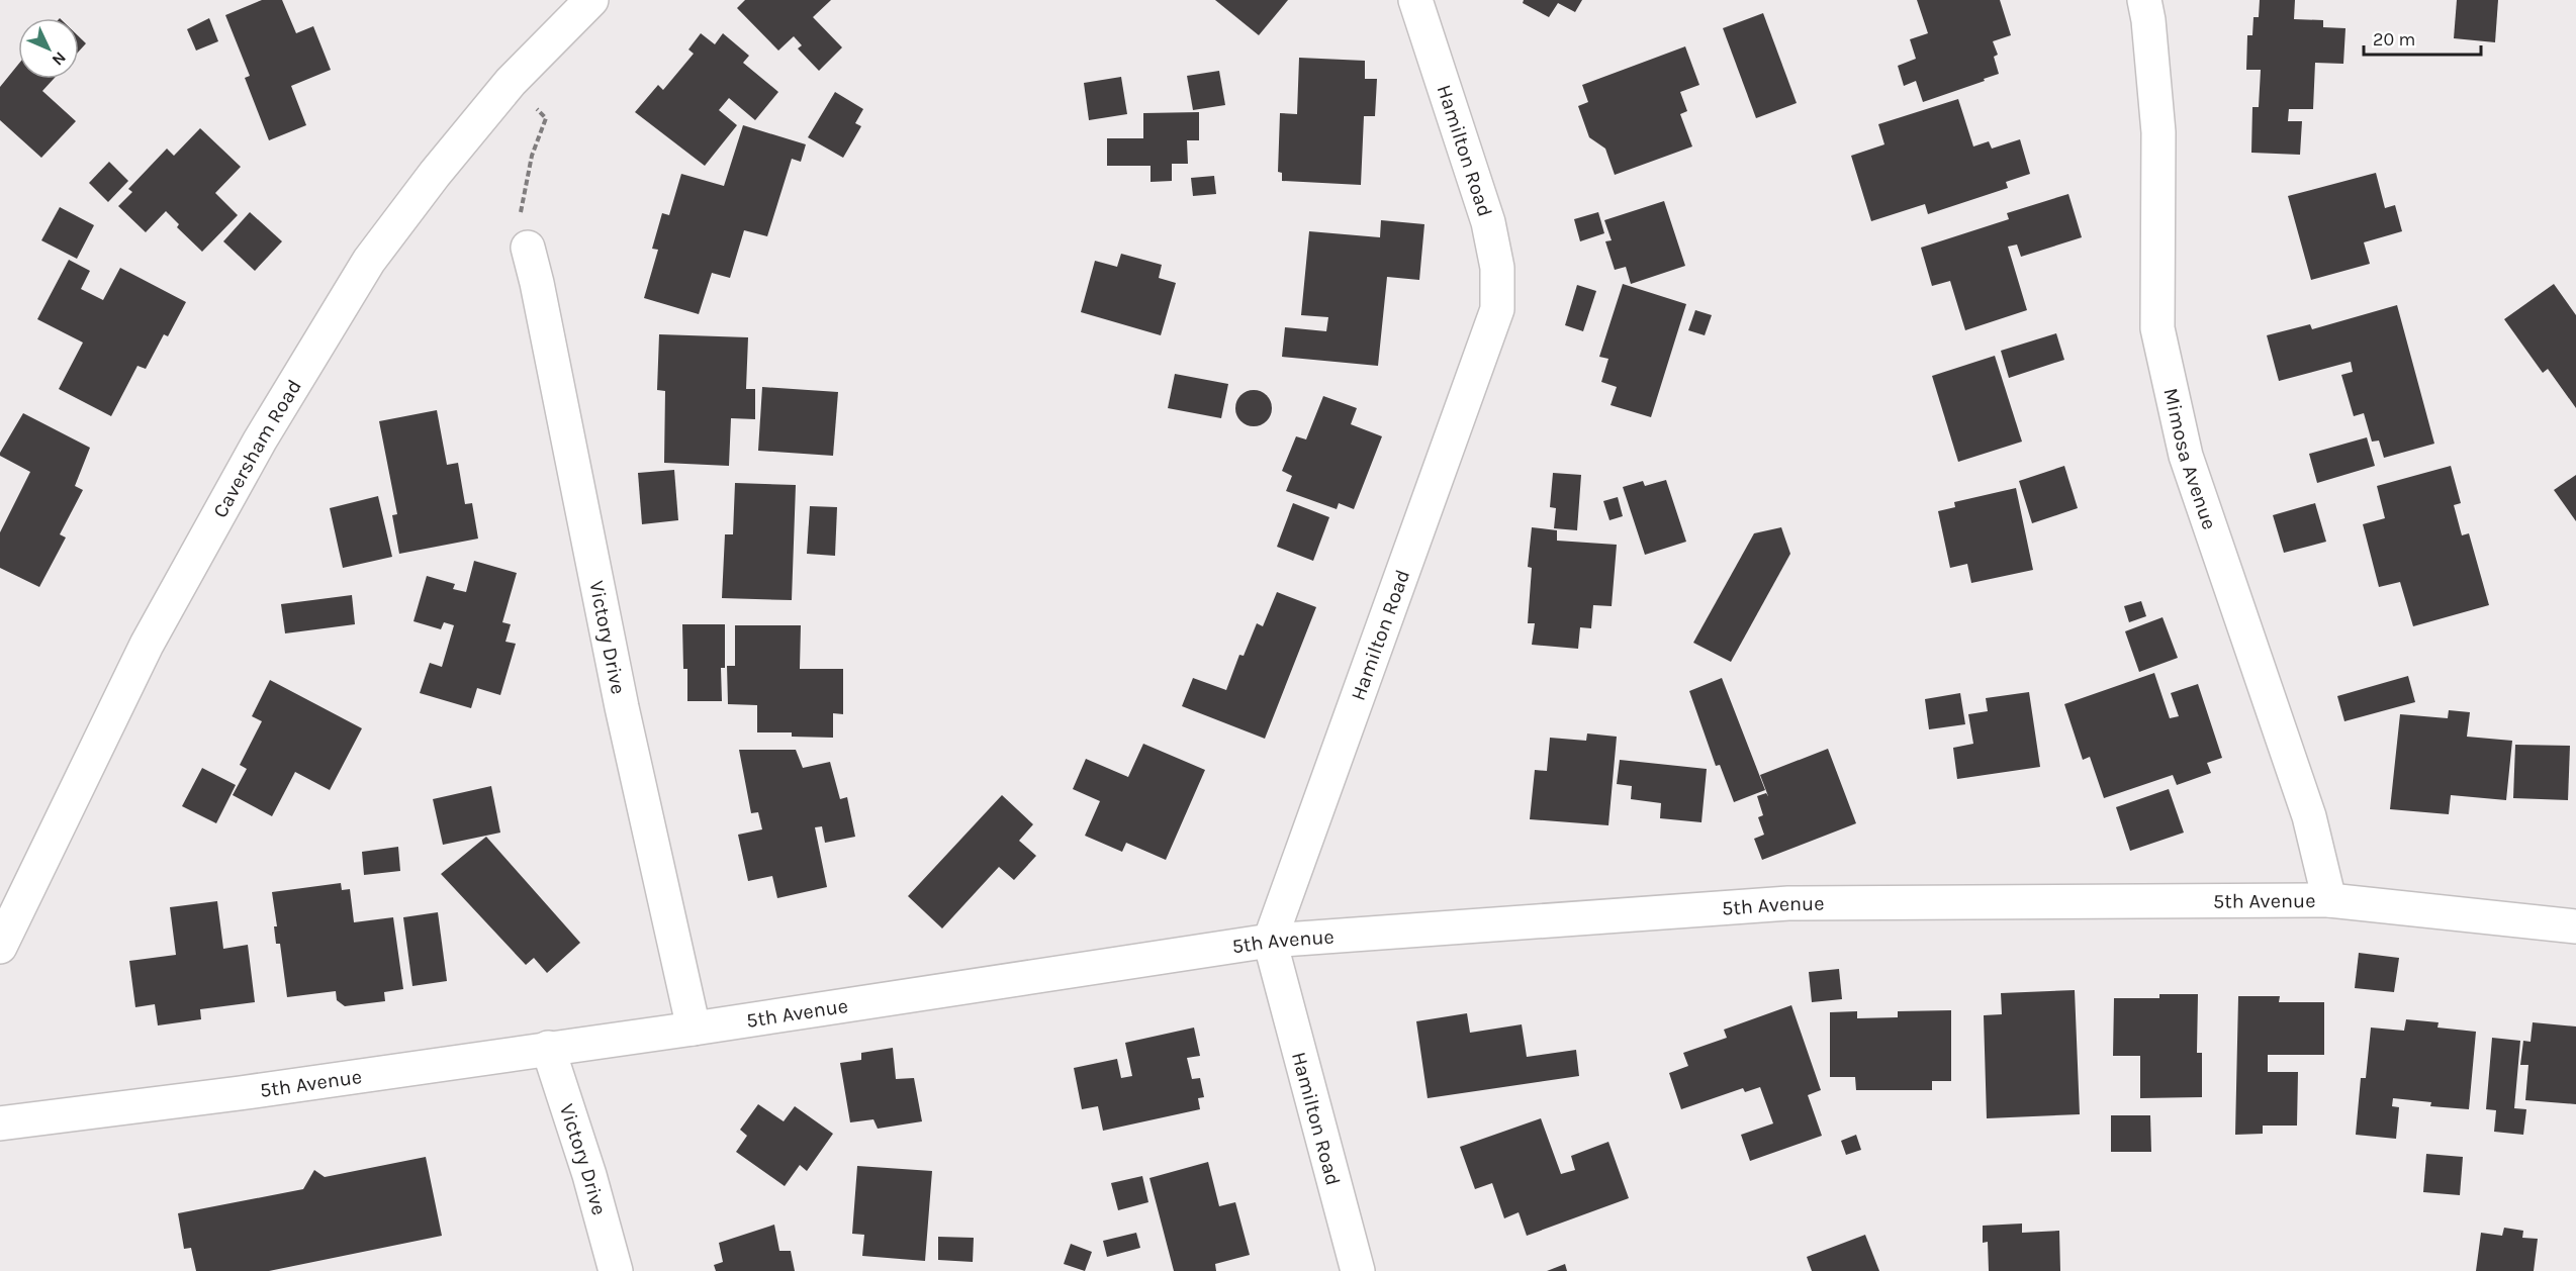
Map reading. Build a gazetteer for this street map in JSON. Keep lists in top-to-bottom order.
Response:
{
  "streets": {
    "street": [
      "Hamilton Road",
      "Caversham Road",
      "Mimosa Avenue",
      "Victory Drive",
      "5th Avenue"
    ]
  },
  "crossings": [
    ["Hamilton Road", "5th Avenue"],
    ["Mimosa Avenue", "5th Avenue"],
    ["Victory Drive", "5th Avenue"]
  ],
  "scale_bar": "20 m",
  "north": "bottom right"
}
